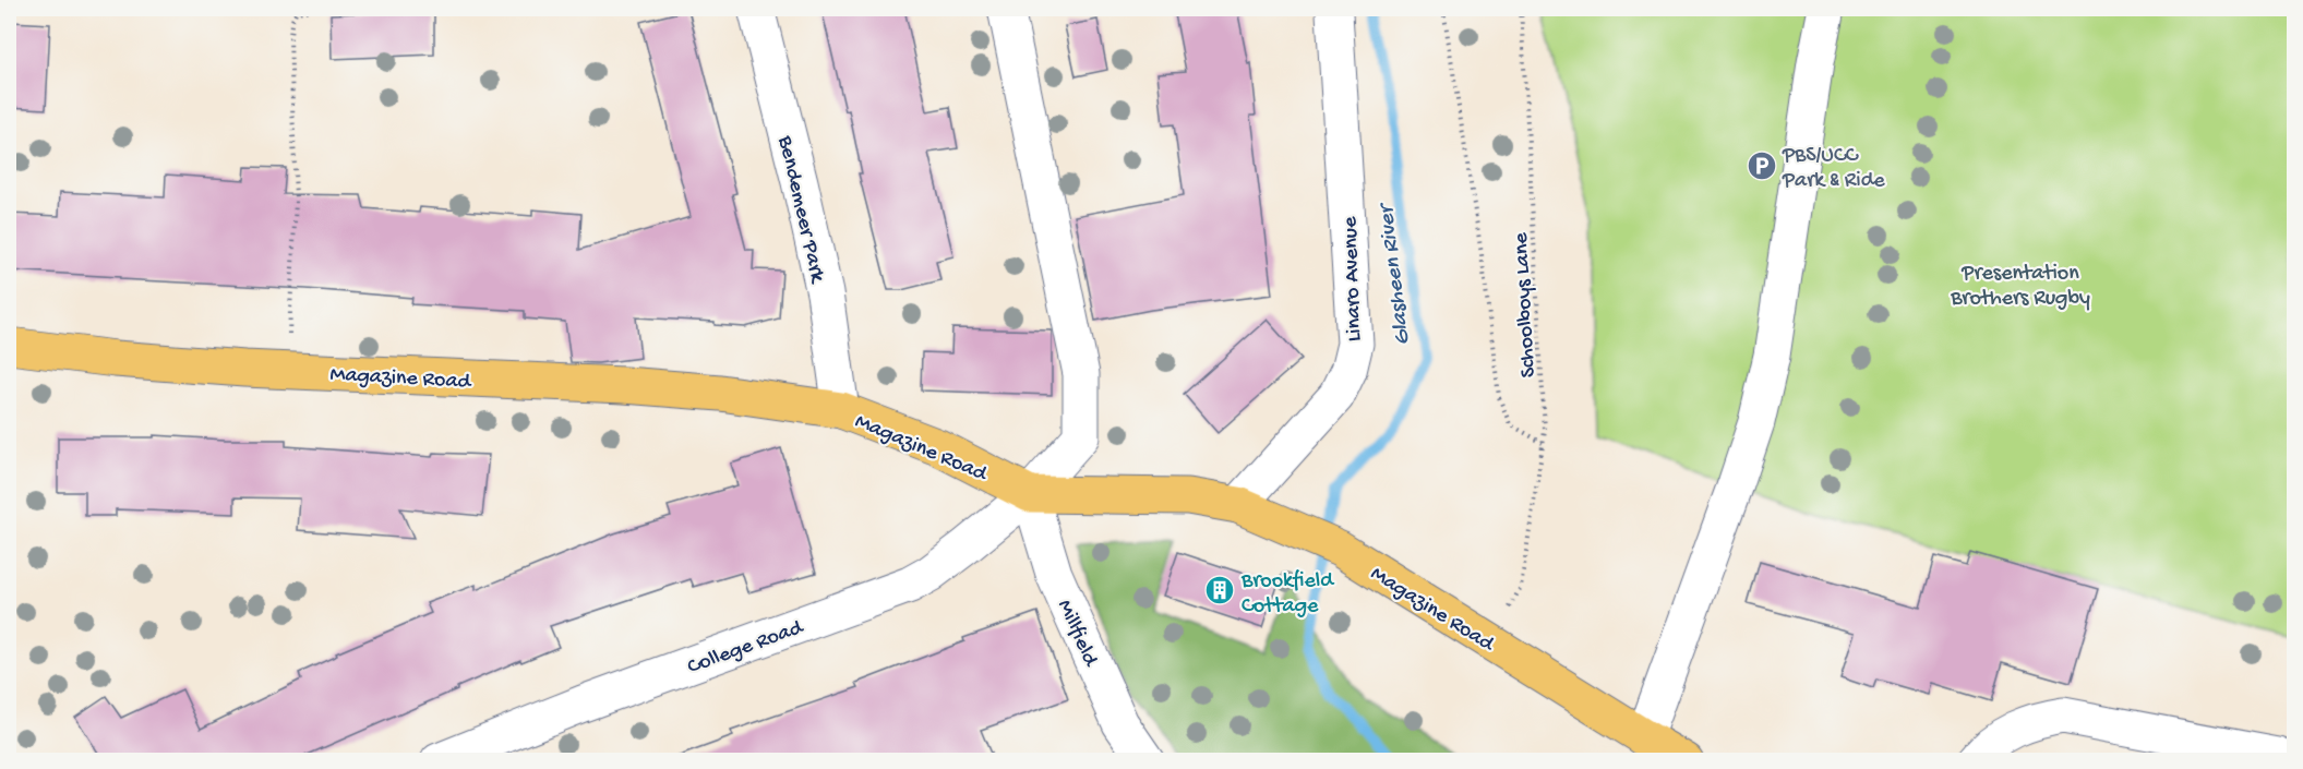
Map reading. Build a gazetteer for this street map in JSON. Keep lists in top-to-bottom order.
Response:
{
  "streets": {
    "main road": ["Magazine Road"],
    "street": [
      "Bendemeer Park",
      "Linaro Avenue",
      "Millfield",
      "College Road"
    ],
    "path": ["Schoolboys Lane"]
  },
  "crossings": [
    ["Bendemeer Park", "Magazine Road"],
    ["Linaro Avenue", "Magazine Road"],
    ["Magazine Road", "Millfield"],
    ["Magazine Road", "College Road"],
    ["Millfield", "College Road"]
  ],
  "water": ["Glasheen River"],
  "parks": ["Presentation Brothers Rugby"],
  "places": {
    "parking": ["PBS/UCC Park & Ride"],
    "building": ["Brookfield Cottage"]
  }
}
